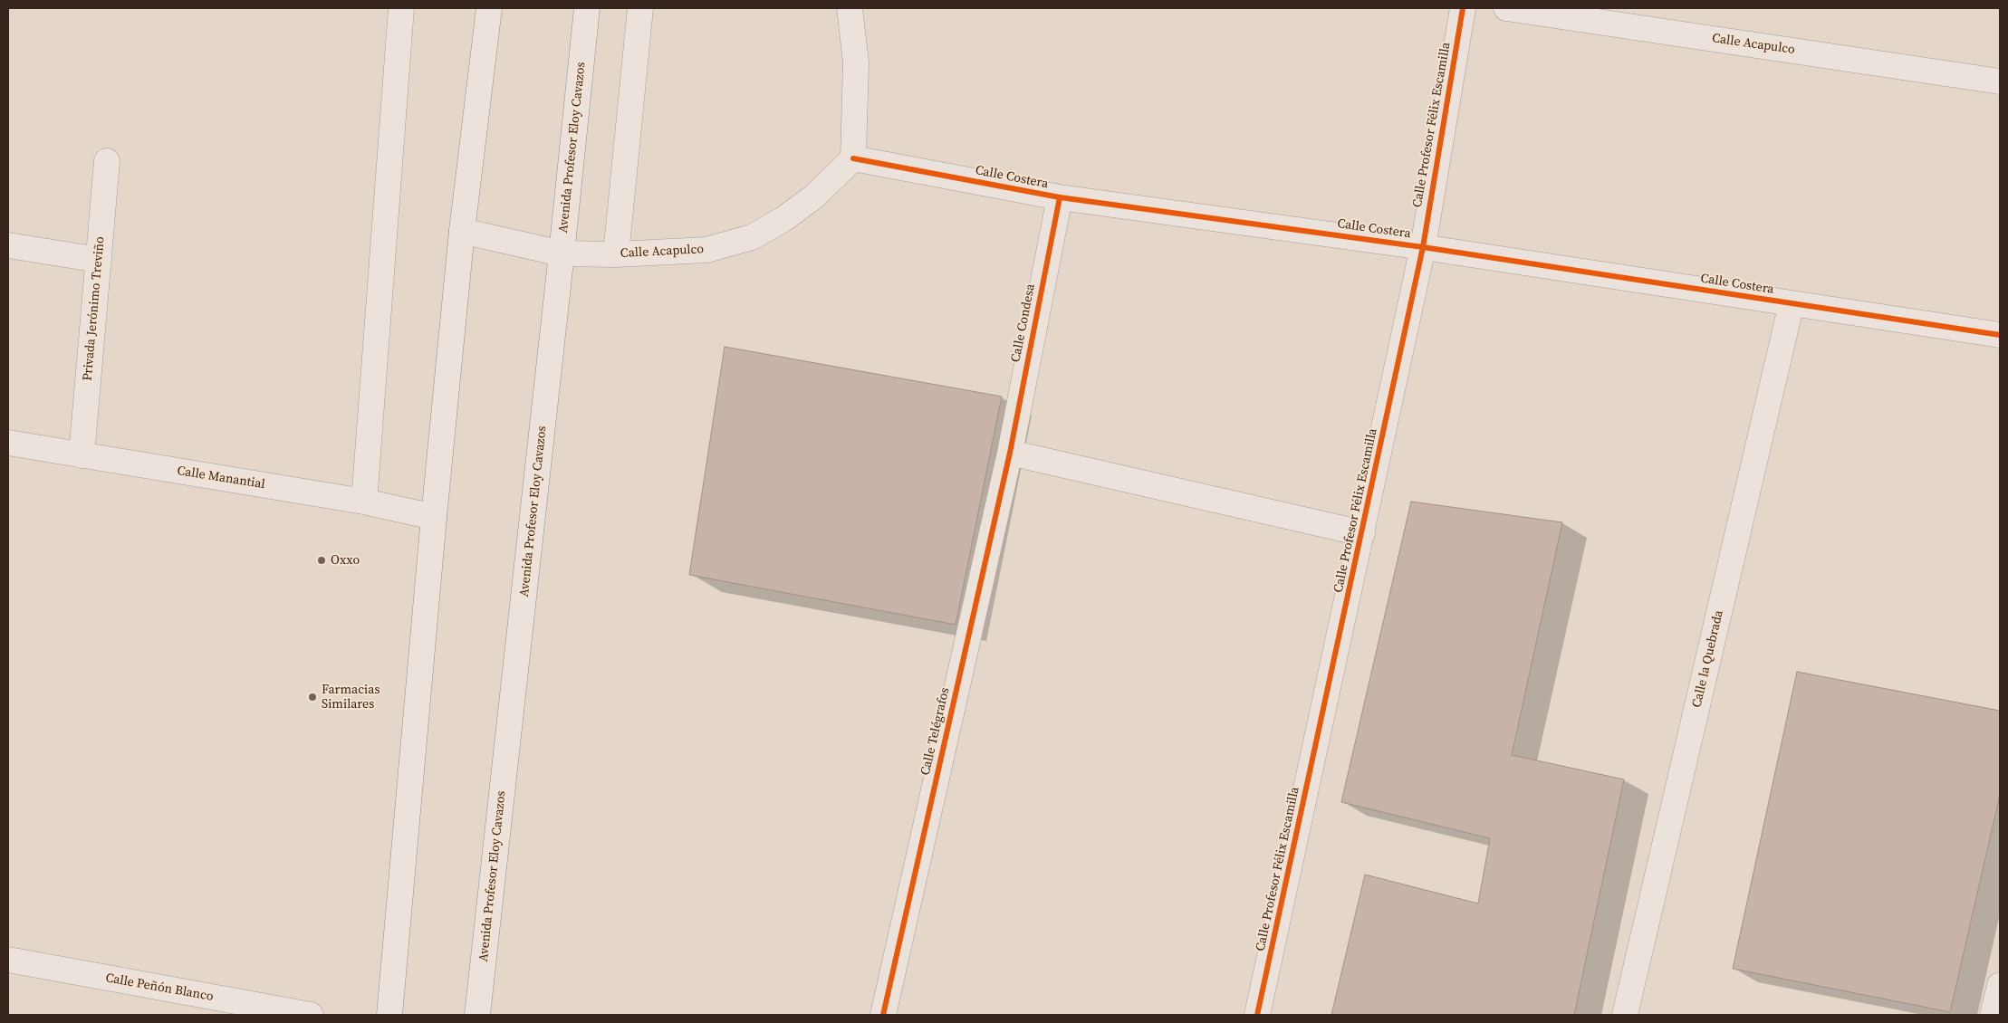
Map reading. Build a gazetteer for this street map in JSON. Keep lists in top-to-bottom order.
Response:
{
  "streets": {
    "street": [
      "Calle Acapulco",
      "Calle Profesor Félix Escamilla",
      "Avenida Profesor Eloy Cavazos",
      "Calle Costera",
      "Privada Jerónimo Treviño",
      "Calle Condesa",
      "Calle Manantial",
      "Calle la Quebrada",
      "Calle Telégrafos",
      "Calle Peñón Blanco"
    ]
  },
  "crossings": [
    ["Calle Acapulco", "Avenida Profesor Eloy Cavazos"],
    ["Calle Acapulco", "Calle Costera"],
    ["Calle Profesor Félix Escamilla", "Calle Costera"],
    ["Calle Costera", "Calle Condesa"],
    ["Calle Costera", "Calle la Quebrada"],
    ["Privada Jerónimo Treviño", "Calle Manantial"],
    ["Calle Condesa", "Calle Telégrafos"]
  ],
  "places": ["Oxxo", "Farmacias Similares"]
}
